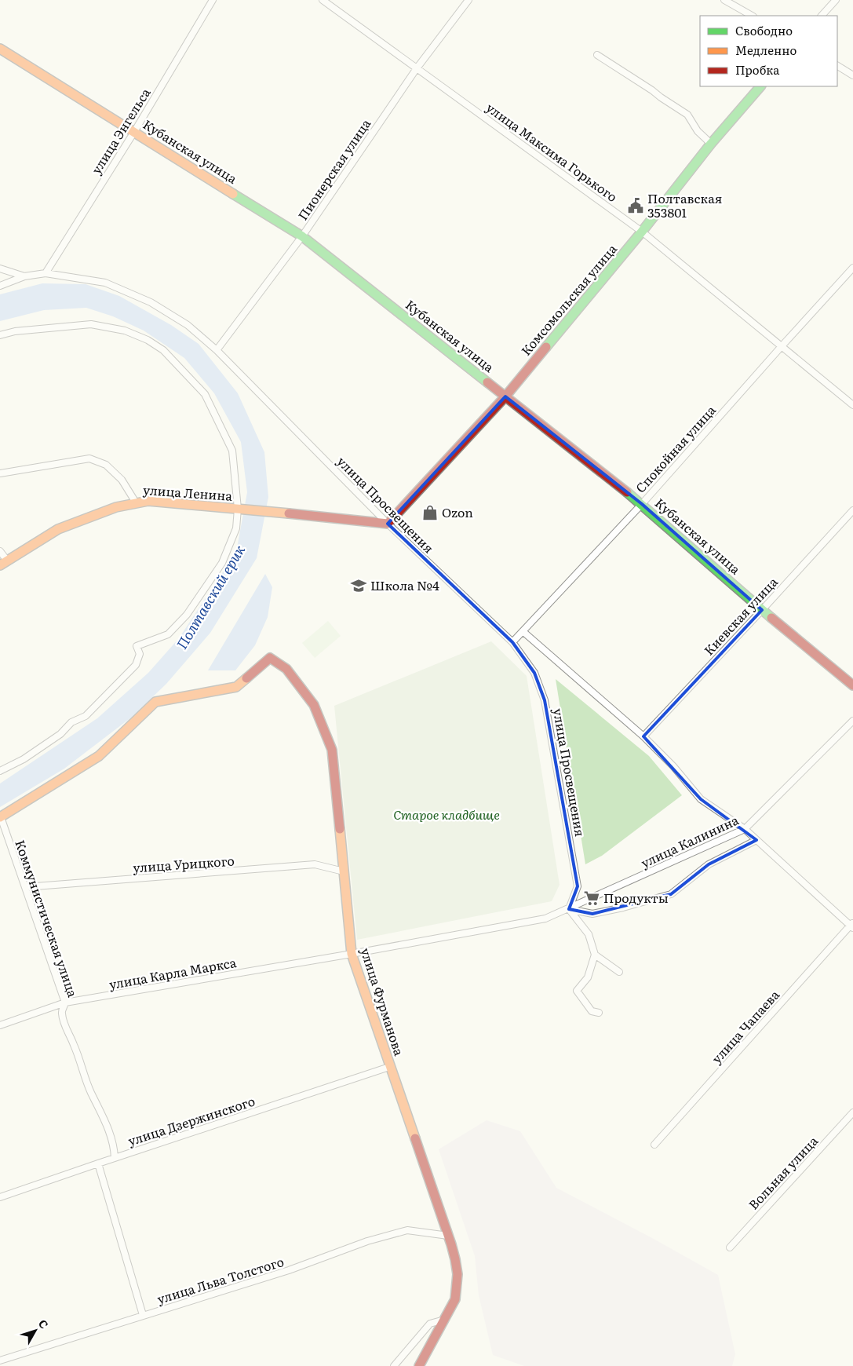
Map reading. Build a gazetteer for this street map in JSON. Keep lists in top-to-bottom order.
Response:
{
  "streets": {
    "street": [
      "улица Энгельса",
      "Кубанская улица",
      "улица Максима Горького",
      "Пионерская улица",
      "Комсомольская улица",
      "Спокойная улица",
      "улица Ленина",
      "улица Просвещения",
      "Киевская улица",
      "улица Калинина",
      "улица Урицкого",
      "Коммунистическая улица",
      "улица Карла Маркса",
      "улица Фурманова",
      "улица Чапаева",
      "улица Дзержинского",
      "Вольная улица",
      "улица Льва Толстого"
    ]
  },
  "crossings": [
    ["улица Энгельса", "Кубанская улица"],
    ["улица Энгельса", "улица Просвещения"],
    ["Кубанская улица", "Пионерская улица"],
    ["Кубанская улица", "Комсомольская улица"],
    ["Кубанская улица", "Спокойная улица"],
    ["Кубанская улица", "Киевская улица"],
    ["улица Максима Горького", "Пионерская улица"],
    ["улица Максима Горького", "Комсомольская улица"],
    ["улица Максима Горького", "Спокойная улица"],
    ["Пионерская улица", "улица Просвещения"],
    ["Комсомольская улица", "улица Ленина"],
    ["Комсомольская улица", "улица Просвещения"],
    ["Спокойная улица", "улица Просвещения"],
    ["улица Ленина", "улица Просвещения"],
    ["улица Просвещения", "улица Калинина"],
    ["улица Калинина", "улица Карла Маркса"],
    ["улица Калинина", "улица Фурманова"],
    ["улица Урицкого", "Коммунистическая улица"],
    ["улица Урицкого", "улица Фурманова"],
    ["Коммунистическая улица", "улица Карла Маркса"],
    ["Коммунистическая улица", "улица Фурманова"],
    ["Коммунистическая улица", "улица Дзержинского"],
    ["улица Карла Маркса", "улица Фурманова"],
    ["улица Фурманова", "улица Дзержинского"],
    ["улица Фурманова", "улица Льва Толстого"]
  ],
  "water": ["Полтавский ерик"],
  "parks": ["Старое кладбище"],
  "places": {
    "public building": ["Полтавская 353801"],
    "shop": ["Ozon"],
    "school or university": ["Школа №4"],
    "supermarket": ["Продукты"]
  },
  "legend": ["Свободно", "Медленно", "Пробка"],
  "north": "top right"
}
